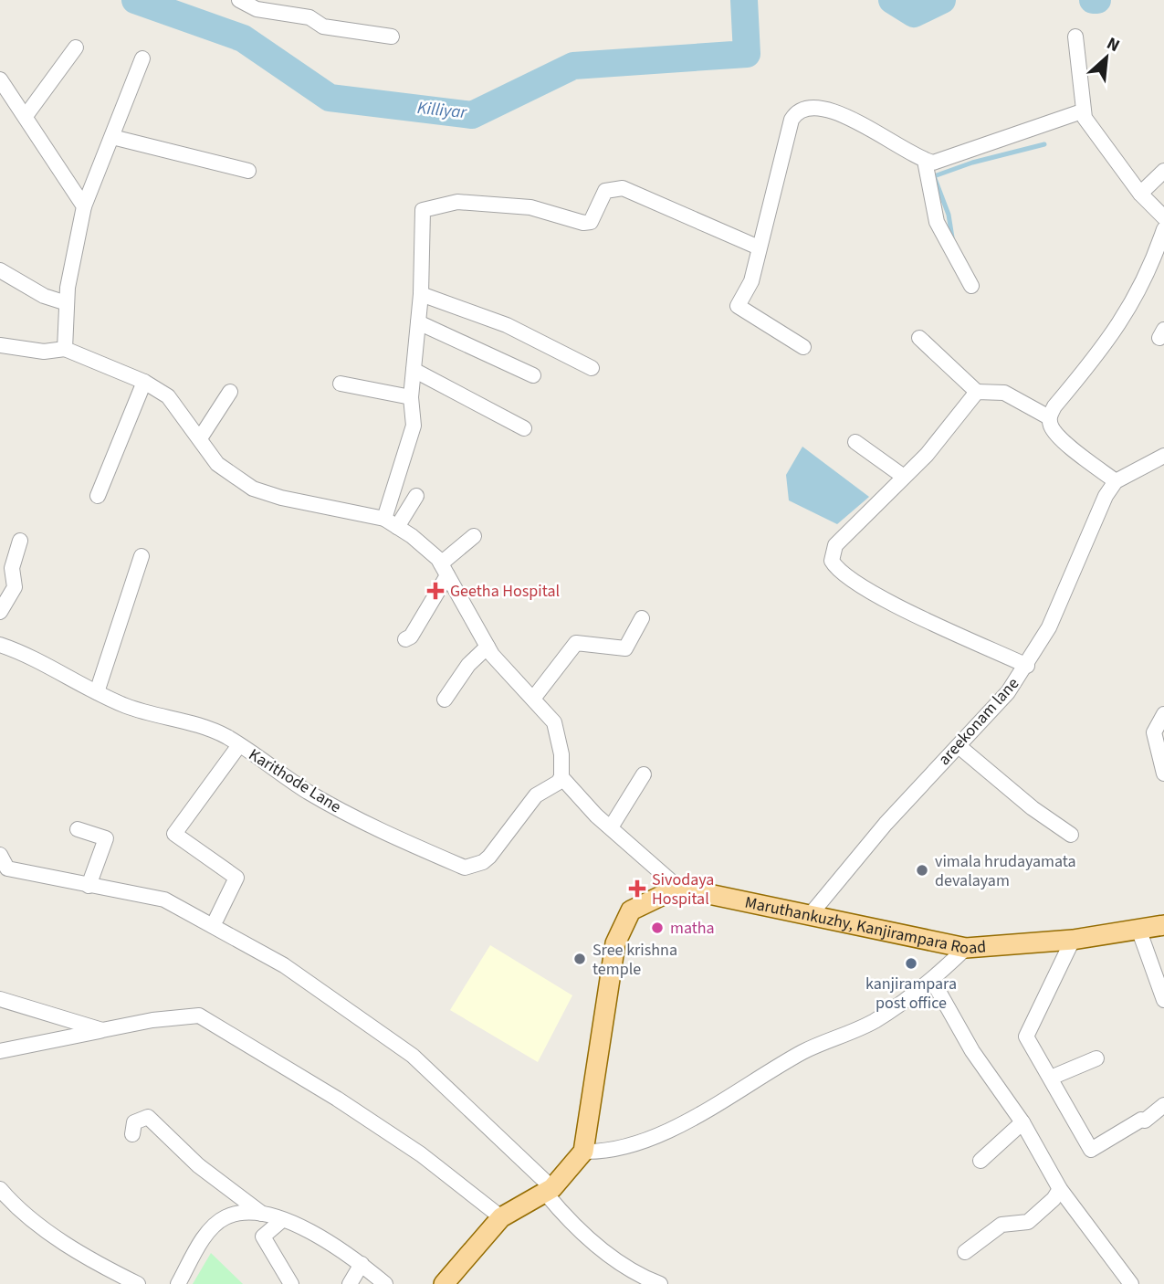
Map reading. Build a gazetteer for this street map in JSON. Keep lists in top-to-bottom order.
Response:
{
  "streets": {
    "main road": ["Maruthankuzhy, Kanjirampara Road"],
    "street": ["areekonam lane", "Karithode Lane"]
  },
  "crossings": [
    ["areekonam lane", "Maruthankuzhy, Kanjirampara Road"]
  ],
  "water": ["Killiyar"],
  "places": {
    "health": ["Geetha Hospital", "Sivodaya Hospital"],
    "other": [
      "vimala hrudayamata devalayam",
      "matha",
      "Sree krishna temple",
      "kanjirampara post office"
    ]
  },
  "north": "top right"
}
